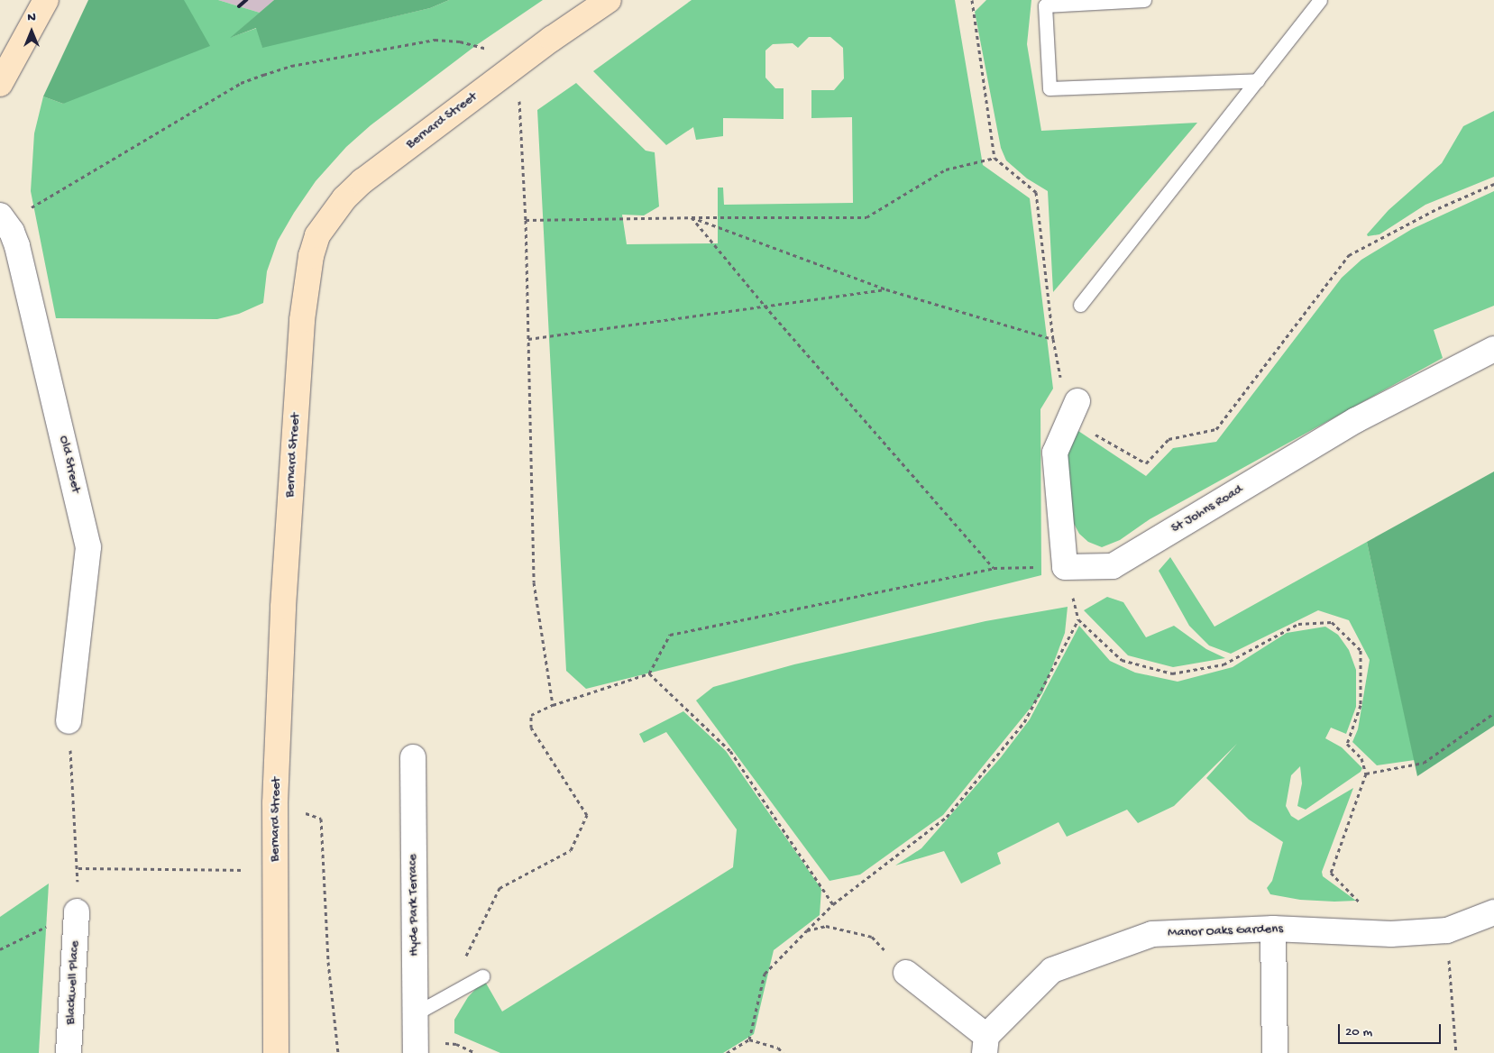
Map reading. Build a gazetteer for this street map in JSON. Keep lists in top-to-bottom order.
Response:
{
  "streets": {
    "main road": ["Bernard Street"],
    "street": [
      "Old Street",
      "St Johns Road",
      "Hyde Park Terrace",
      "Manor Oaks Gardens",
      "Blackwell Place"
    ]
  },
  "scale_bar": "20 m",
  "north": "top"
}
